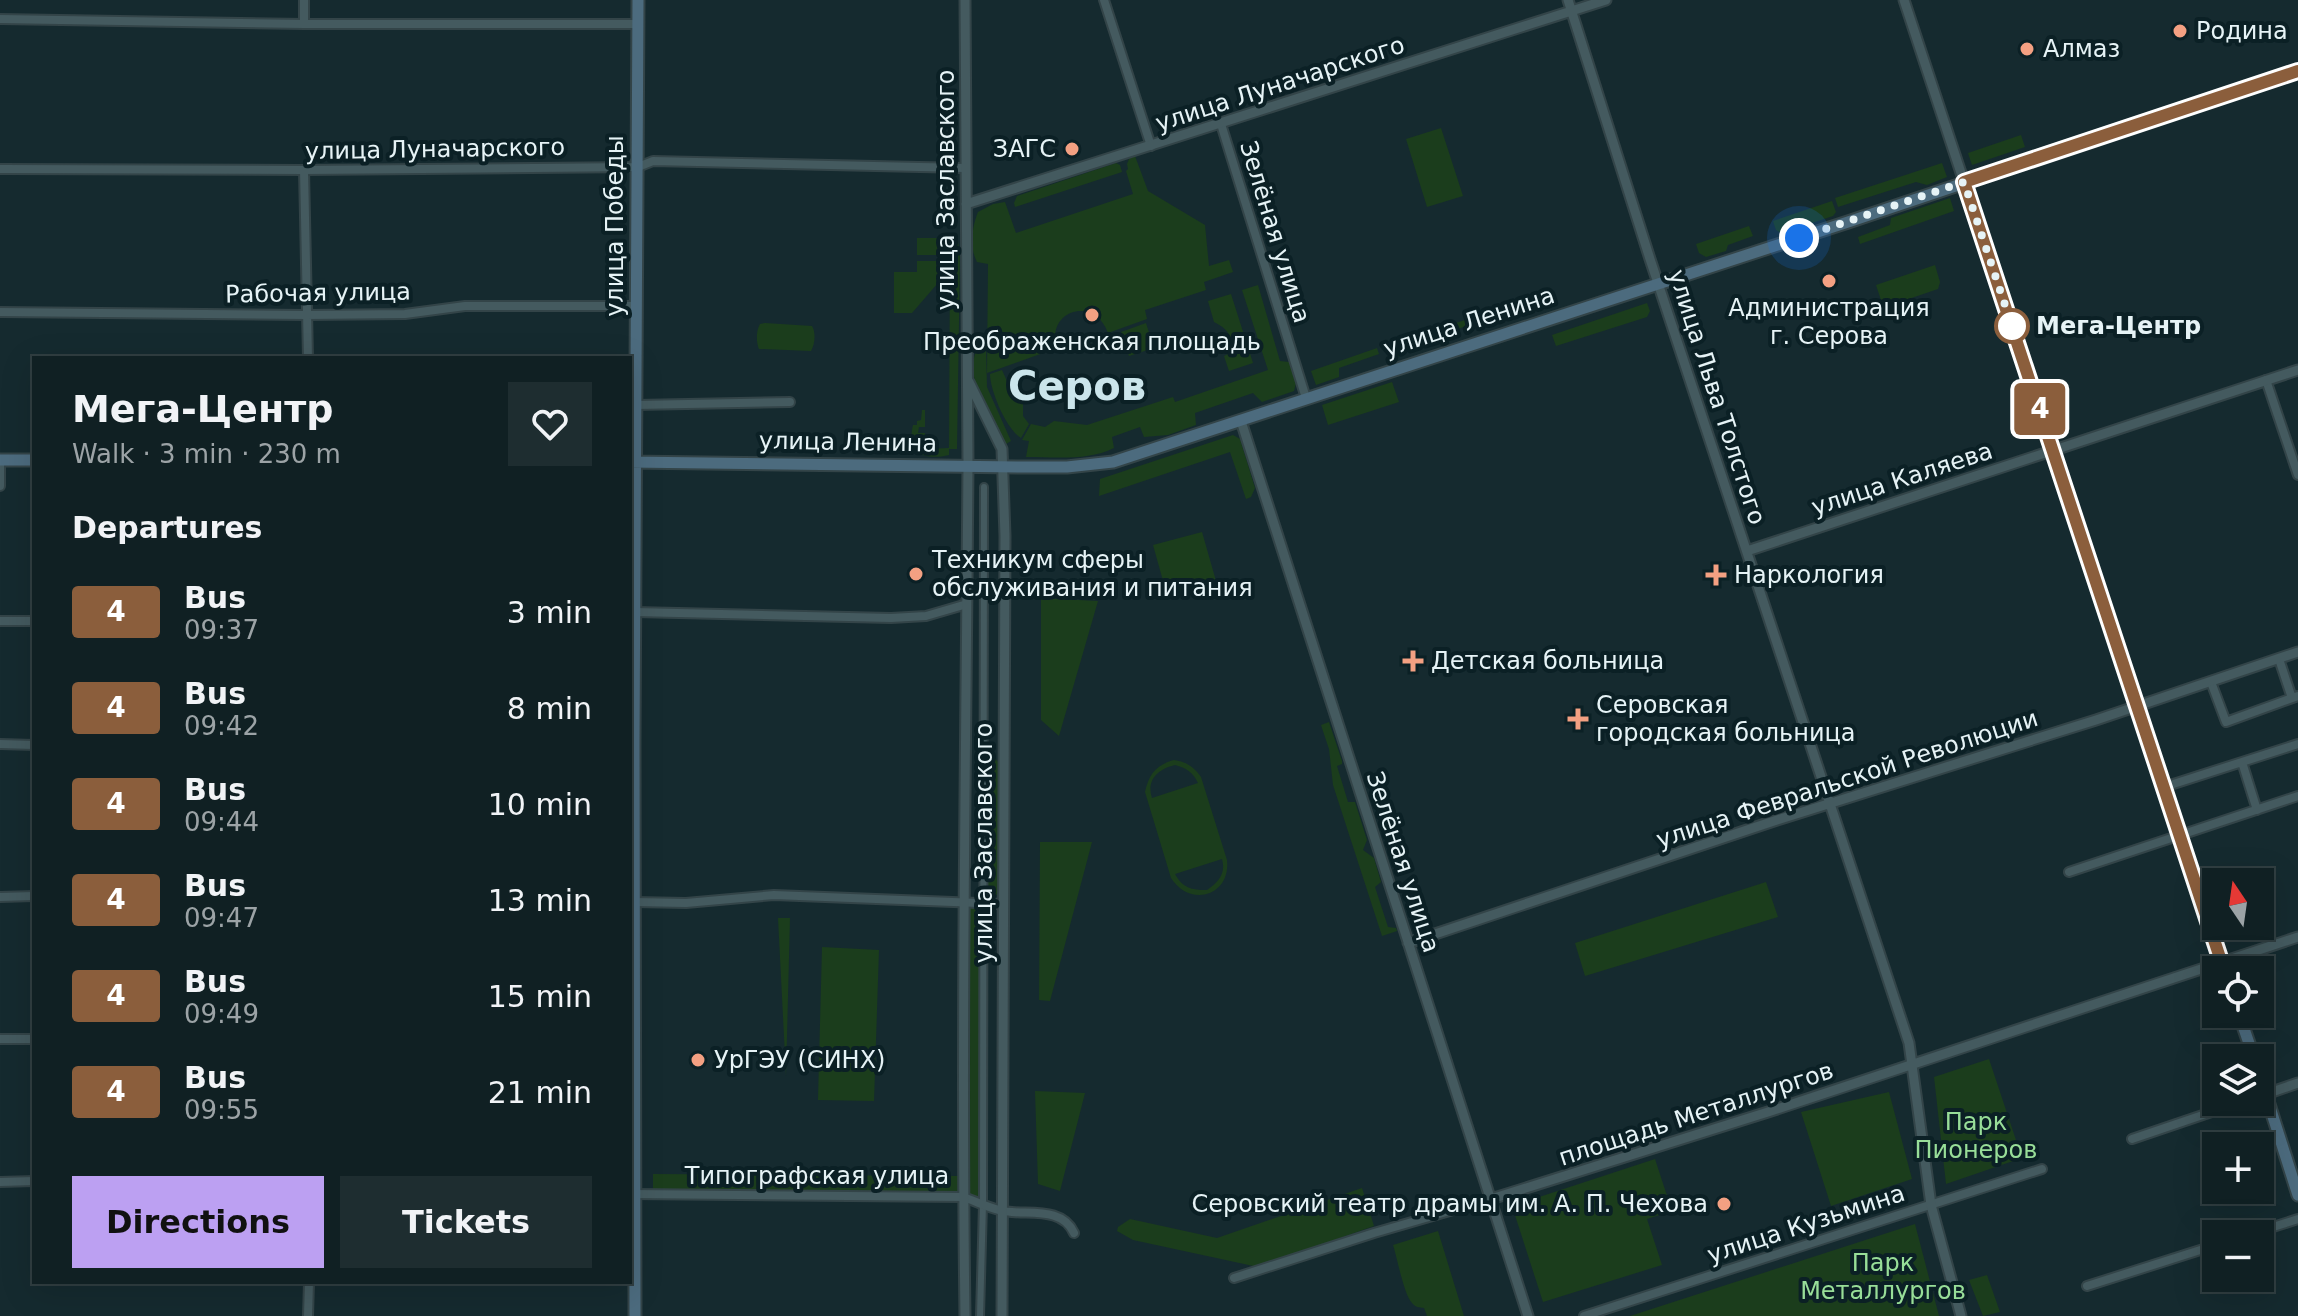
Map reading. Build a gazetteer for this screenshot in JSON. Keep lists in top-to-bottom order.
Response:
{
  "streets": {
    "main road": ["улица Победы", "улица Ленина"],
    "street": [
      "улица Луначарского",
      "улица Заславского",
      "Зелёная улица",
      "Рабочая улица",
      "улица Льва Толстого",
      "улица Каляева",
      "улица Февральской Революции",
      "площадь Металлургов",
      "Типографская улица",
      "улица Кузьмина"
    ]
  },
  "crossings": [
    ["улица Луначарского", "улица Заславского"],
    ["улица Луначарского", "улица Победы"],
    ["улица Луначарского", "Зелёная улица"],
    ["улица Луначарского", "улица Льва Толстого"],
    ["улица Заславского", "улица Ленина"],
    ["улица Заславского", "Типографская улица"],
    ["улица Победы", "Рабочая улица"],
    ["улица Победы", "улица Ленина"],
    ["улица Победы", "Типографская улица"],
    ["Зелёная улица", "улица Ленина"],
    ["Зелёная улица", "улица Февральской Революции"],
    ["Зелёная улица", "площадь Металлургов"],
    ["улица Ленина", "улица Льва Толстого"],
    ["улица Льва Толстого", "улица Каляева"],
    ["улица Льва Толстого", "улица Февральской Революции"],
    ["улица Льва Толстого", "площадь Металлургов"],
    ["улица Льва Толстого", "улица Кузьмина"]
  ],
  "districts": ["Серов"],
  "parks": ["Парк Пионеров", "Парк Металлургов"],
  "places": {
    "other": [
      "Родина",
      "Алмаз",
      "ЗАГС",
      "Администрация г. Серова",
      "Преображенская площадь",
      "Мега-Центр",
      "Техникум сферы обслуживания и питания",
      "УрГЭУ (СИНХ)",
      "Серовский театр драмы им. А. П. Чехова"
    ],
    "health": ["Наркология", "Детская больница", "Серовская городская больница"]
  },
  "lines": ["bus line 4"],
  "north": "top",
  "page": {
    "on_map": "4",
    "heading": [
      ["Мега-Центр", "Walk · 3 min · 230 m"],
      "Departures"
    ],
    "list": [
      {
        "mark": "4",
        "name": "Bus",
        "note": "09:37",
        "value": "3 min"
      },
      {
        "mark": "4",
        "name": "Bus",
        "note": "09:42",
        "value": "8 min"
      },
      {
        "mark": "4",
        "name": "Bus",
        "note": "09:44",
        "value": "10 min"
      },
      {
        "mark": "4",
        "name": "Bus",
        "note": "09:47",
        "value": "13 min"
      },
      {
        "mark": "4",
        "name": "Bus",
        "note": "09:49",
        "value": "15 min"
      },
      {
        "mark": "4",
        "name": "Bus",
        "note": "09:55",
        "value": "21 min"
      }
    ],
    "map_buttons": ["+", "−"],
    "buttons": ["Directions", "Tickets"]
  }
}
